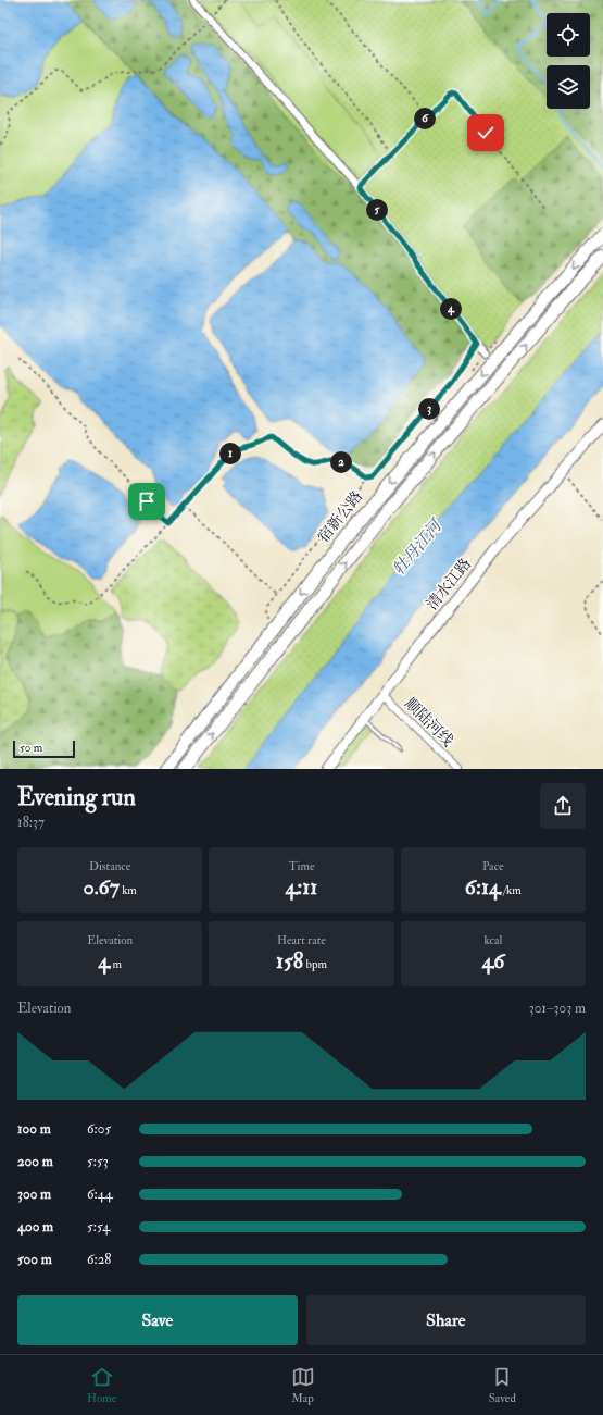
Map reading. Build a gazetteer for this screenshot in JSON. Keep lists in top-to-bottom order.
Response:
{
  "streets": {
    "highway": ["宿新公路"],
    "street": ["清水江路", "顺陆河线"]
  },
  "crossings": [
    ["清水江路", "顺陆河线"]
  ],
  "water": ["牡丹江河"],
  "scale_bar": "50 m",
  "page": {
    "pins": [
      "6",
      "5",
      "4",
      "3",
      "1",
      "2"
    ],
    "scale": "50 m",
    "heading": ["Evening run", "18:37"],
    "stats": [
      ["Distance", "0.67 km"],
      ["Time", "4:11"],
      ["Pace", "6:14 /km"],
      ["Elevation", "4 m"],
      ["Heart rate", "158 bpm"],
      ["kcal", "46"]
    ],
    "chart": ["Elevation", "301–303 m"],
    "list": [
      {
        "name": "100 m",
        "note": "6:05"
      },
      {
        "name": "200 m",
        "note": "5:53"
      },
      {
        "name": "300 m",
        "note": "6:44"
      },
      {
        "name": "400 m",
        "note": "5:54"
      },
      {
        "name": "500 m",
        "note": "6:28"
      }
    ],
    "buttons": ["Save", "Share"],
    "tabs": ["Home", "Map", "Saved"]
  }
}
